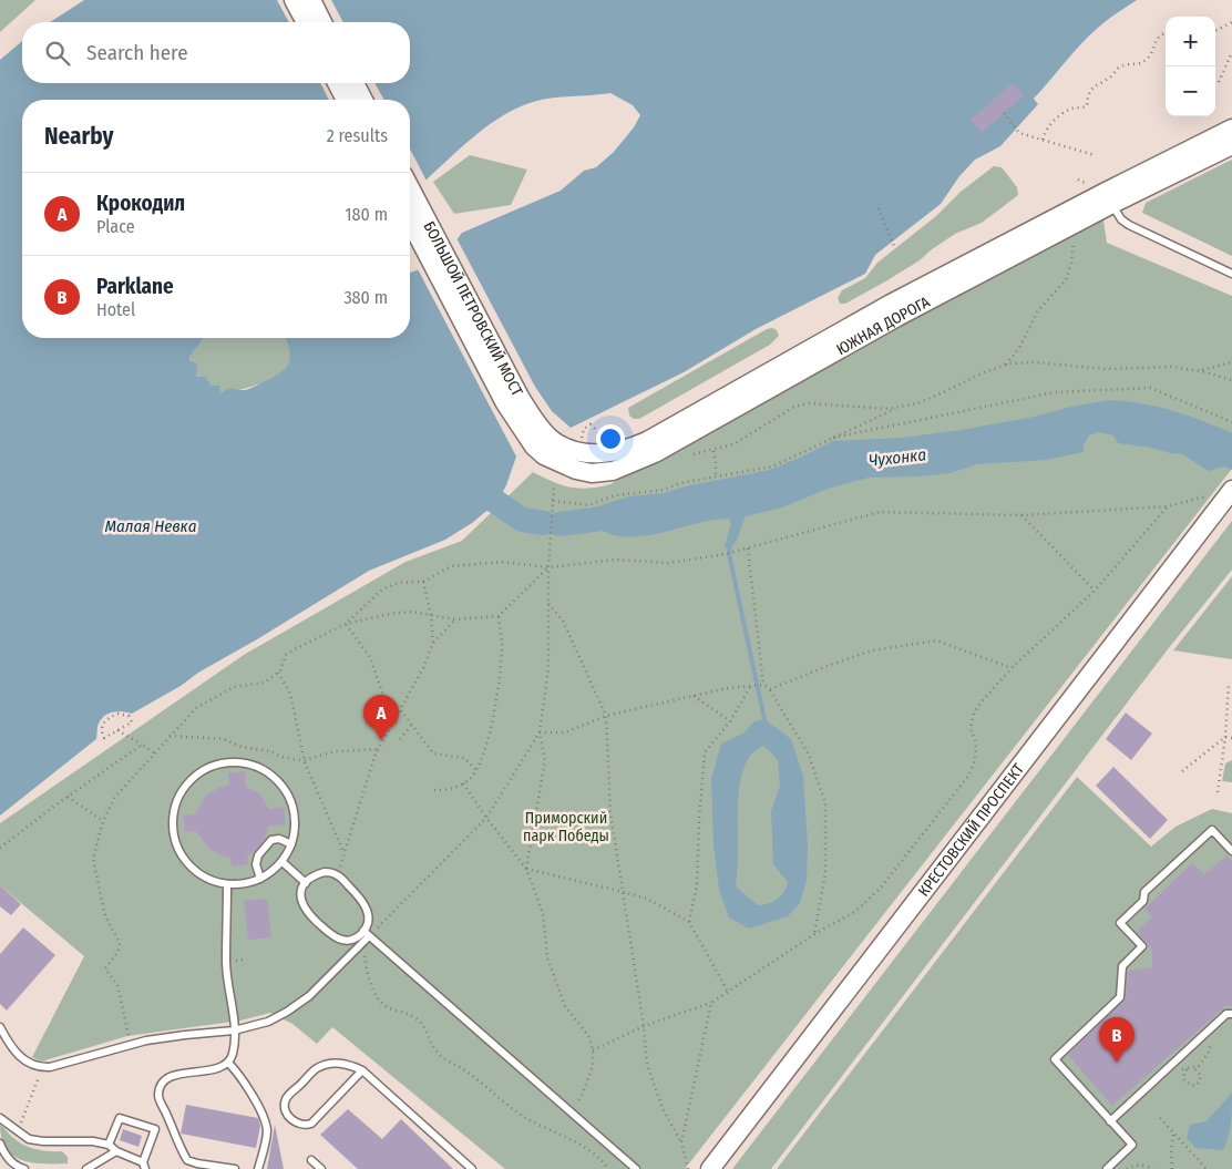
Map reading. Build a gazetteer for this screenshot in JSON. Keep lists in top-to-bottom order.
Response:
{
  "streets": {
    "street": ["БОЛЬШОЙ ПЕТРОВСКИЙ МОСТ", "ЮЖНАЯ ДОРОГА", "КРЕСТОВСКИЙ ПРОСПЕКТ"]
  },
  "crossings": [
    ["БОЛЬШОЙ ПЕТРОВСКИЙ МОСТ", "ЮЖНАЯ ДОРОГА"]
  ],
  "water": ["Чухонка", "Малая Невка"],
  "parks": ["Приморский парк Победы"],
  "page": {
    "map_buttons": ["+", "−"],
    "search": "Search here",
    "heading": ["Nearby", "2 results"],
    "list": [
      {
        "mark": "A",
        "name": "Крокодил",
        "note": "Place",
        "value": "180 m"
      },
      {
        "mark": "B",
        "name": "Parklane",
        "note": "Hotel",
        "value": "380 m"
      }
    ],
    "pins": ["A", "B"]
  }
}
